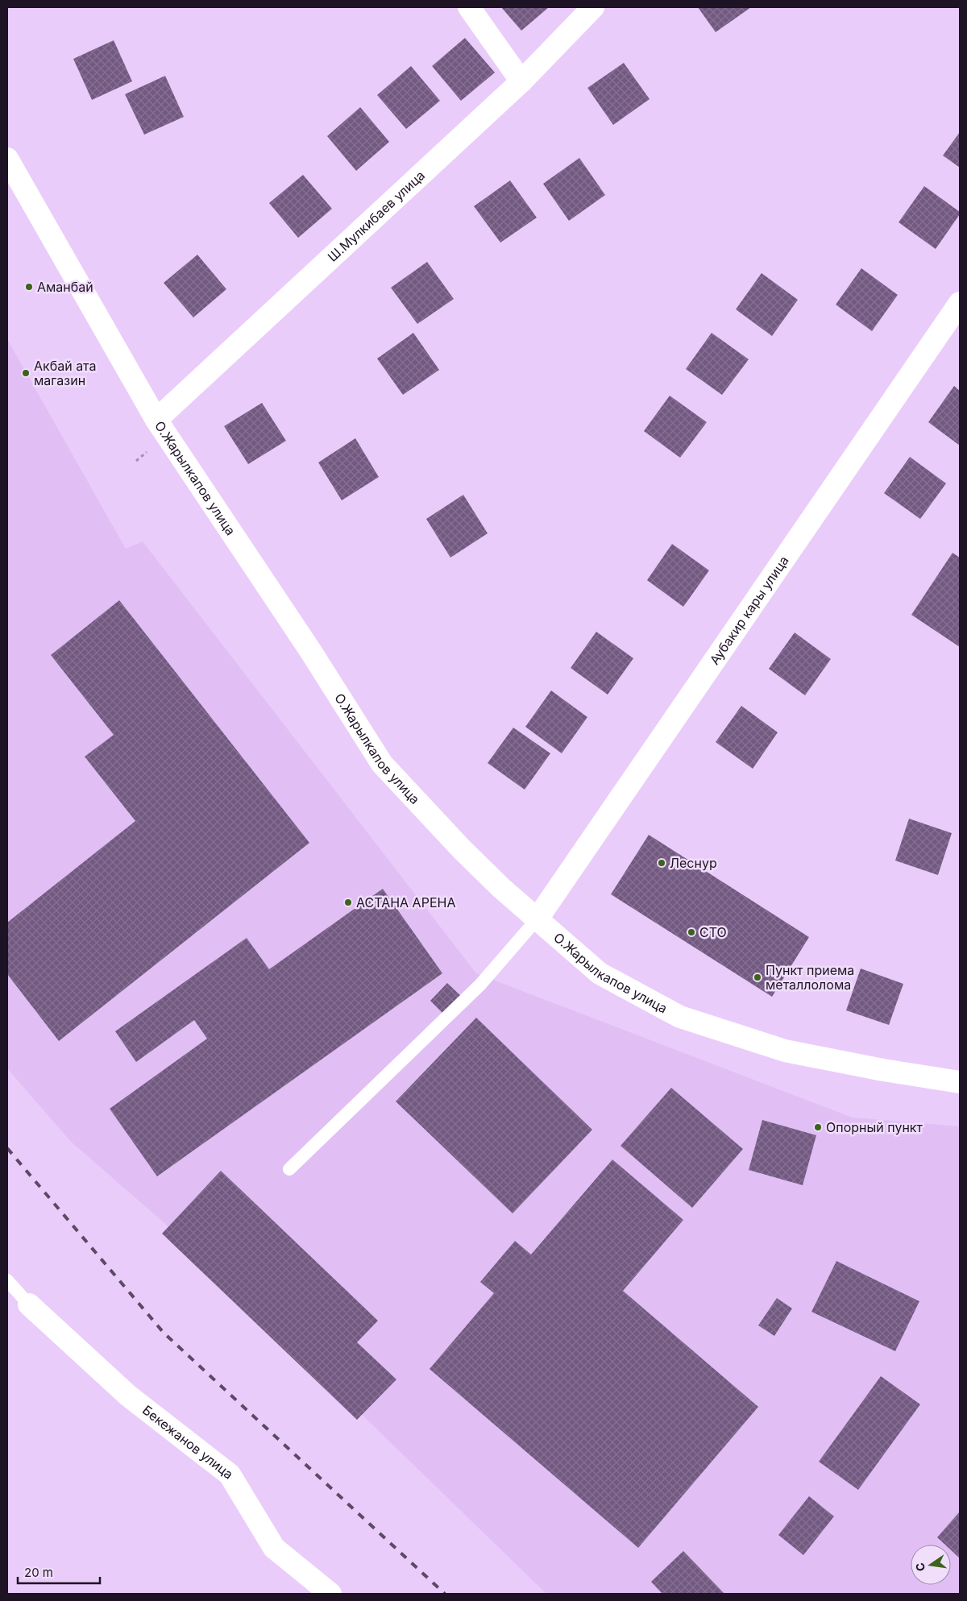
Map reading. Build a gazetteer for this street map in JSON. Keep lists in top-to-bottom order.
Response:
{
  "streets": {
    "street": [
      "Ш.Мулкибаев улица",
      "О.Жарылкапов улица",
      "Аубакир кары улица",
      "Бекежанов улица"
    ]
  },
  "crossings": [
    ["Ш.Мулкибаев улица", "О.Жарылкапов улица"],
    ["О.Жарылкапов улица", "Аубакир кары улица"]
  ],
  "places": [
    "Аманбай",
    "Акбай ата магазин",
    "Леснур",
    "АСТАНА АРЕНА",
    "СТО",
    "Пункт приема металлолома",
    "Опорный пункт"
  ],
  "scale_bar": "20 m",
  "north": "left"
}
